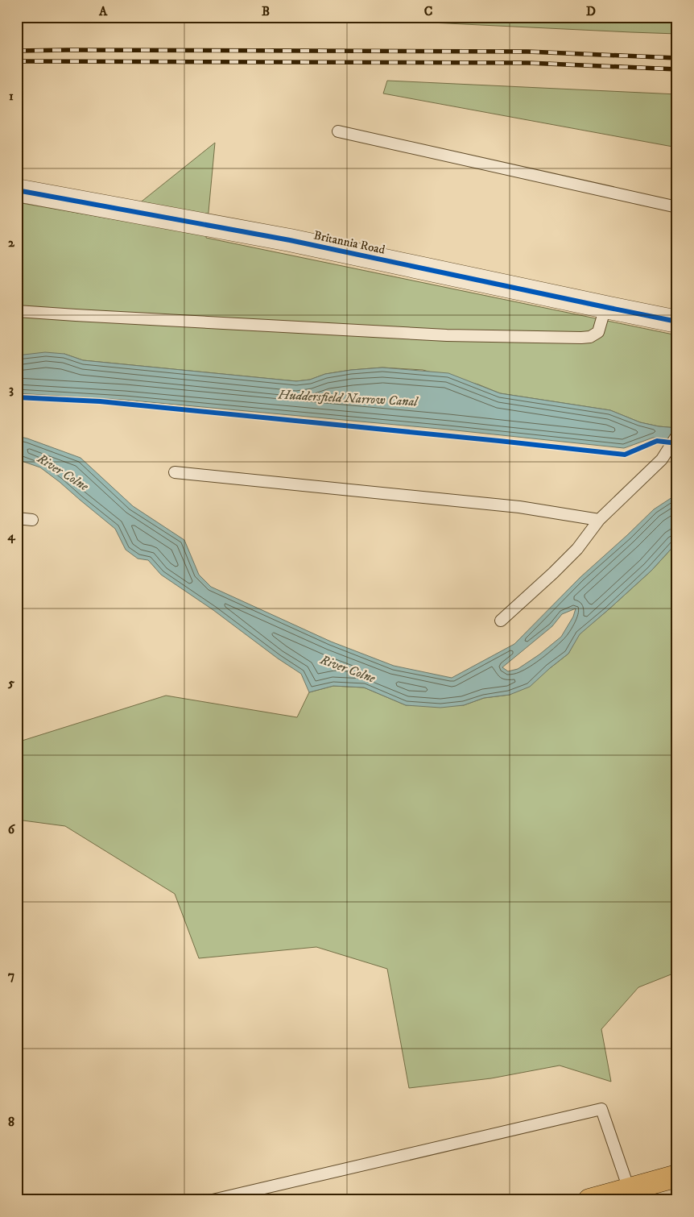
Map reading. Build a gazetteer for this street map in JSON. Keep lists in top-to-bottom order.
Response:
{
  "streets": {
    "street": ["Britannia Road"]
  },
  "water": ["Huddersfield Narrow Canal", "River Colne"],
  "grid": {
    "columns": [
      "A",
      "B",
      "C",
      "D"
    ],
    "rows": [
      "1",
      "2",
      "3",
      "4",
      "5",
      "6",
      "7",
      "8"
    ]
  }
}
